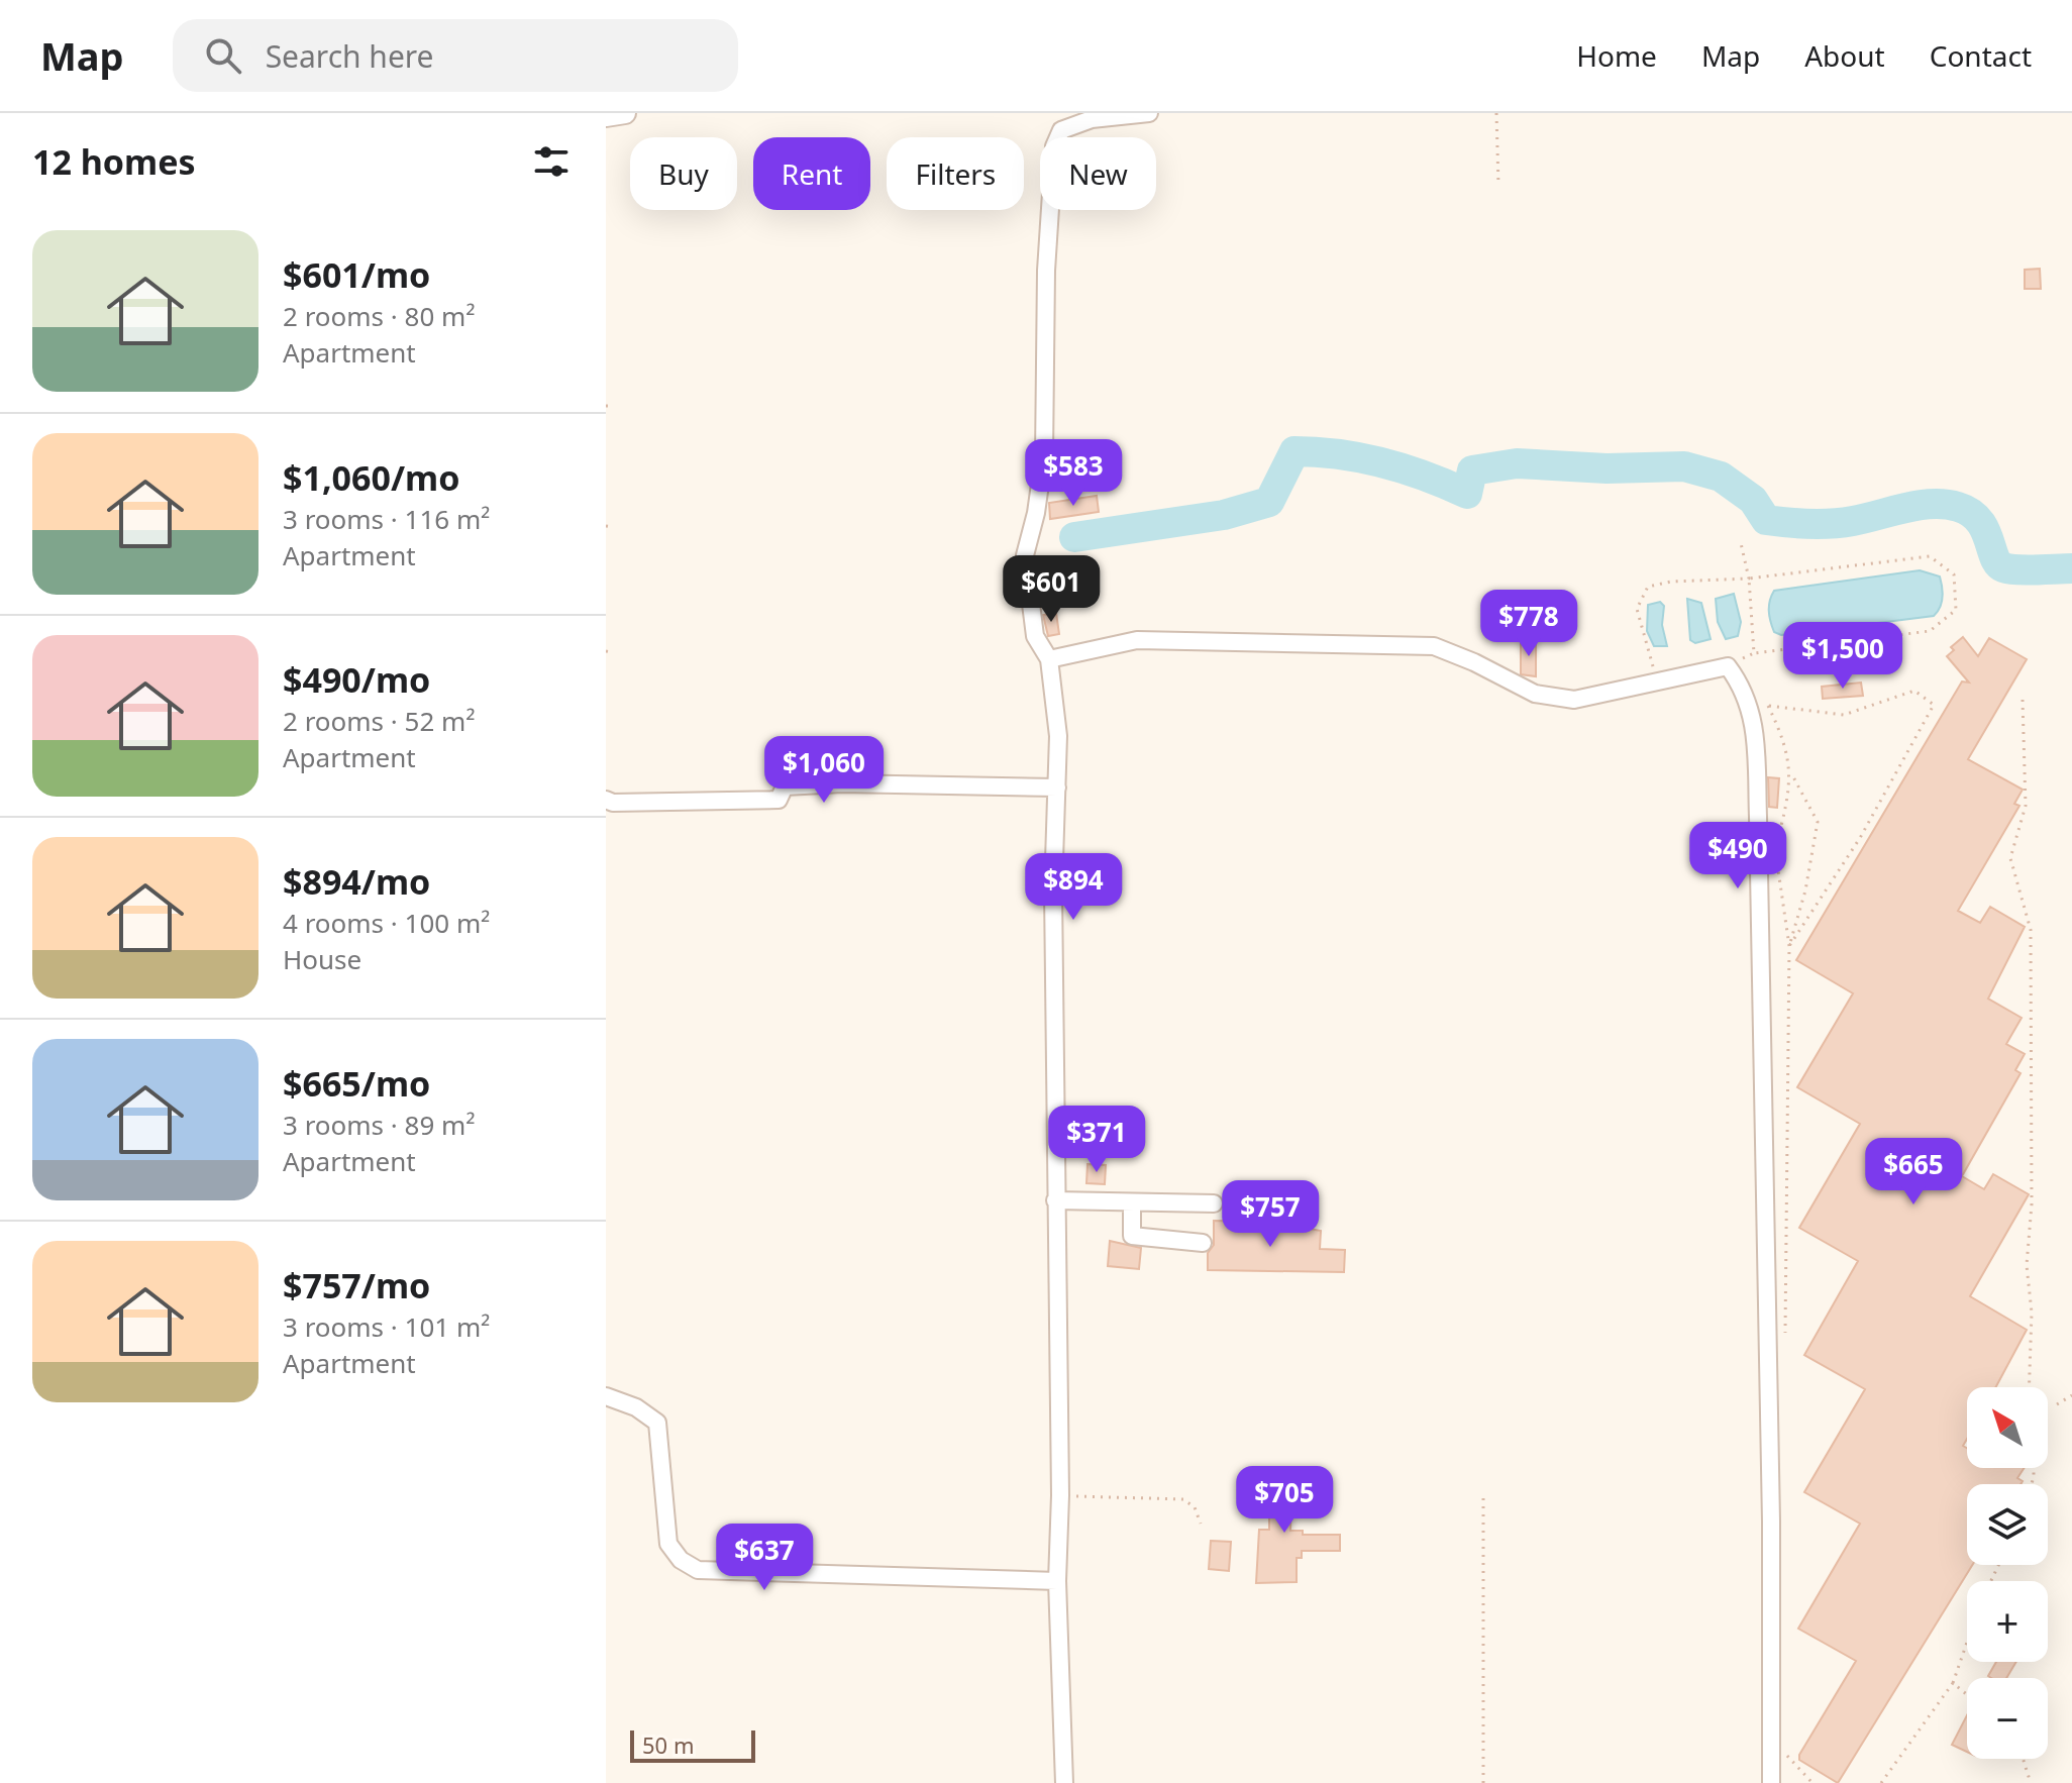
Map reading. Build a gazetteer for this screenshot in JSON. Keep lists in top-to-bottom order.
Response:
{
  "scale_bar": "50 m",
  "north": "top left",
  "page": {
    "header": "Map",
    "search": "Search here",
    "nav": [
      "Home",
      "Map",
      "About",
      "Contact"
    ],
    "heading": "12 homes",
    "chip": [
      "Buy",
      "Rent",
      "Filters",
      "New"
    ],
    "list": [
      {
        "name": "$601/mo",
        "note": "2 rooms · 80 m² · Apartment"
      },
      {
        "name": "$1,060/mo",
        "note": "3 rooms · 116 m² · Apartment"
      },
      {
        "name": "$490/mo",
        "note": "2 rooms · 52 m² · Apartment"
      },
      {
        "name": "$894/mo",
        "note": "4 rooms · 100 m² · House"
      },
      {
        "name": "$665/mo",
        "note": "3 rooms · 89 m² · Apartment"
      },
      {
        "name": "$757/mo",
        "note": "3 rooms · 101 m² · Apartment"
      }
    ],
    "price": [
      "$583",
      "$601",
      "$778",
      "$1,500",
      "$1,060",
      "$490",
      "$894",
      "$371",
      "$665",
      "$757",
      "$705",
      "$637"
    ],
    "map_buttons": ["+", "−"],
    "scale": "50 m"
  }
}
